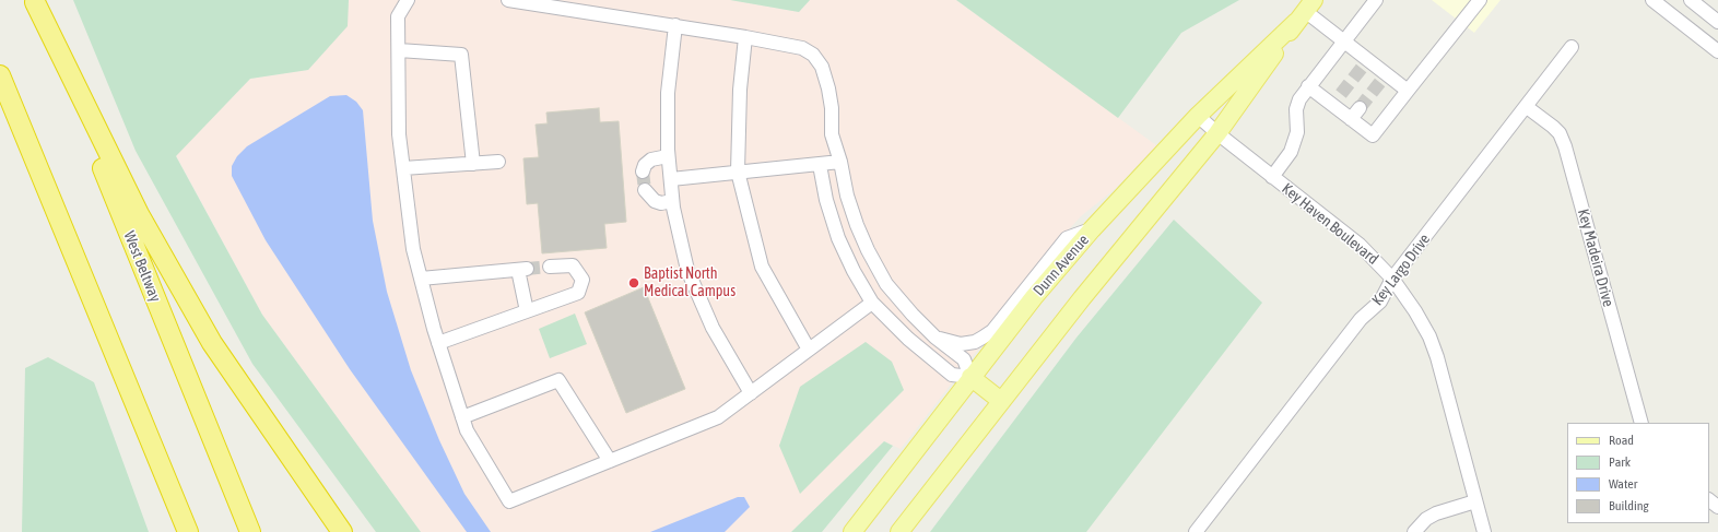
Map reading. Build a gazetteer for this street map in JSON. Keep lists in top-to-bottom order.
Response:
{
  "streets": {
    "highway": ["West Beltway"],
    "main road": ["Dunn Avenue"],
    "street": ["Key Haven Boulevard", "Key Madeira Drive", "Key Largo Drive"]
  },
  "crossings": [
    ["Key Haven Boulevard", "Dunn Avenue"],
    ["Key Haven Boulevard", "Key Largo Drive"],
    ["Key Madeira Drive", "Key Largo Drive"]
  ],
  "places": ["Baptist North Medical Campus"],
  "legend": [
    "Road",
    "Park",
    "Water",
    "Building"
  ]
}
